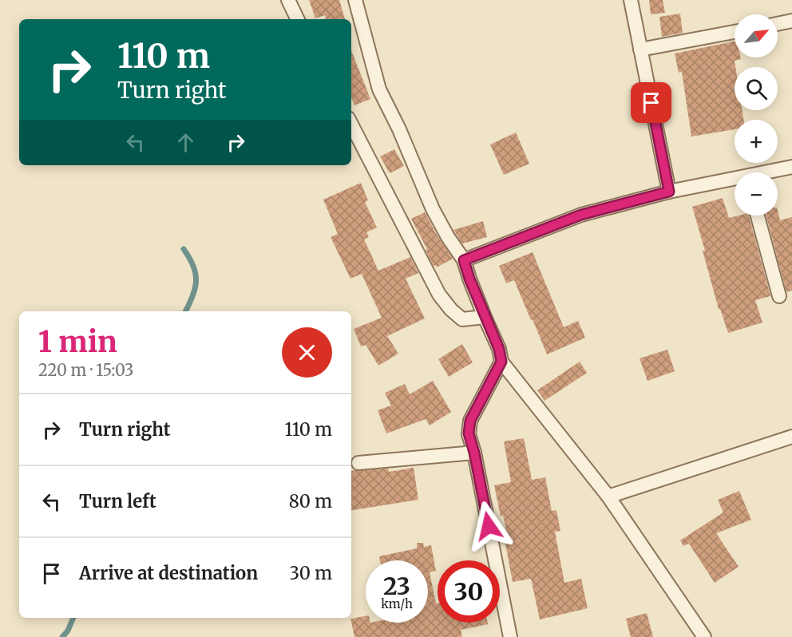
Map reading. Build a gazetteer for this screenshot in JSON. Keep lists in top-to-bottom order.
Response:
{
  "north": "top right",
  "page": {
    "map_buttons": ["+", "−"],
    "turn": ["110 m", "Turn right"],
    "heading": ["1 min", "220 m · 15:03"],
    "list": [
      {
        "name": "Turn right",
        "value": "110 m"
      },
      {
        "name": "Turn left",
        "value": "80 m"
      },
      {
        "name": "Arrive at destination",
        "value": "30 m"
      }
    ],
    "speed": "23 km/h",
    "limit": "30"
  }
}
